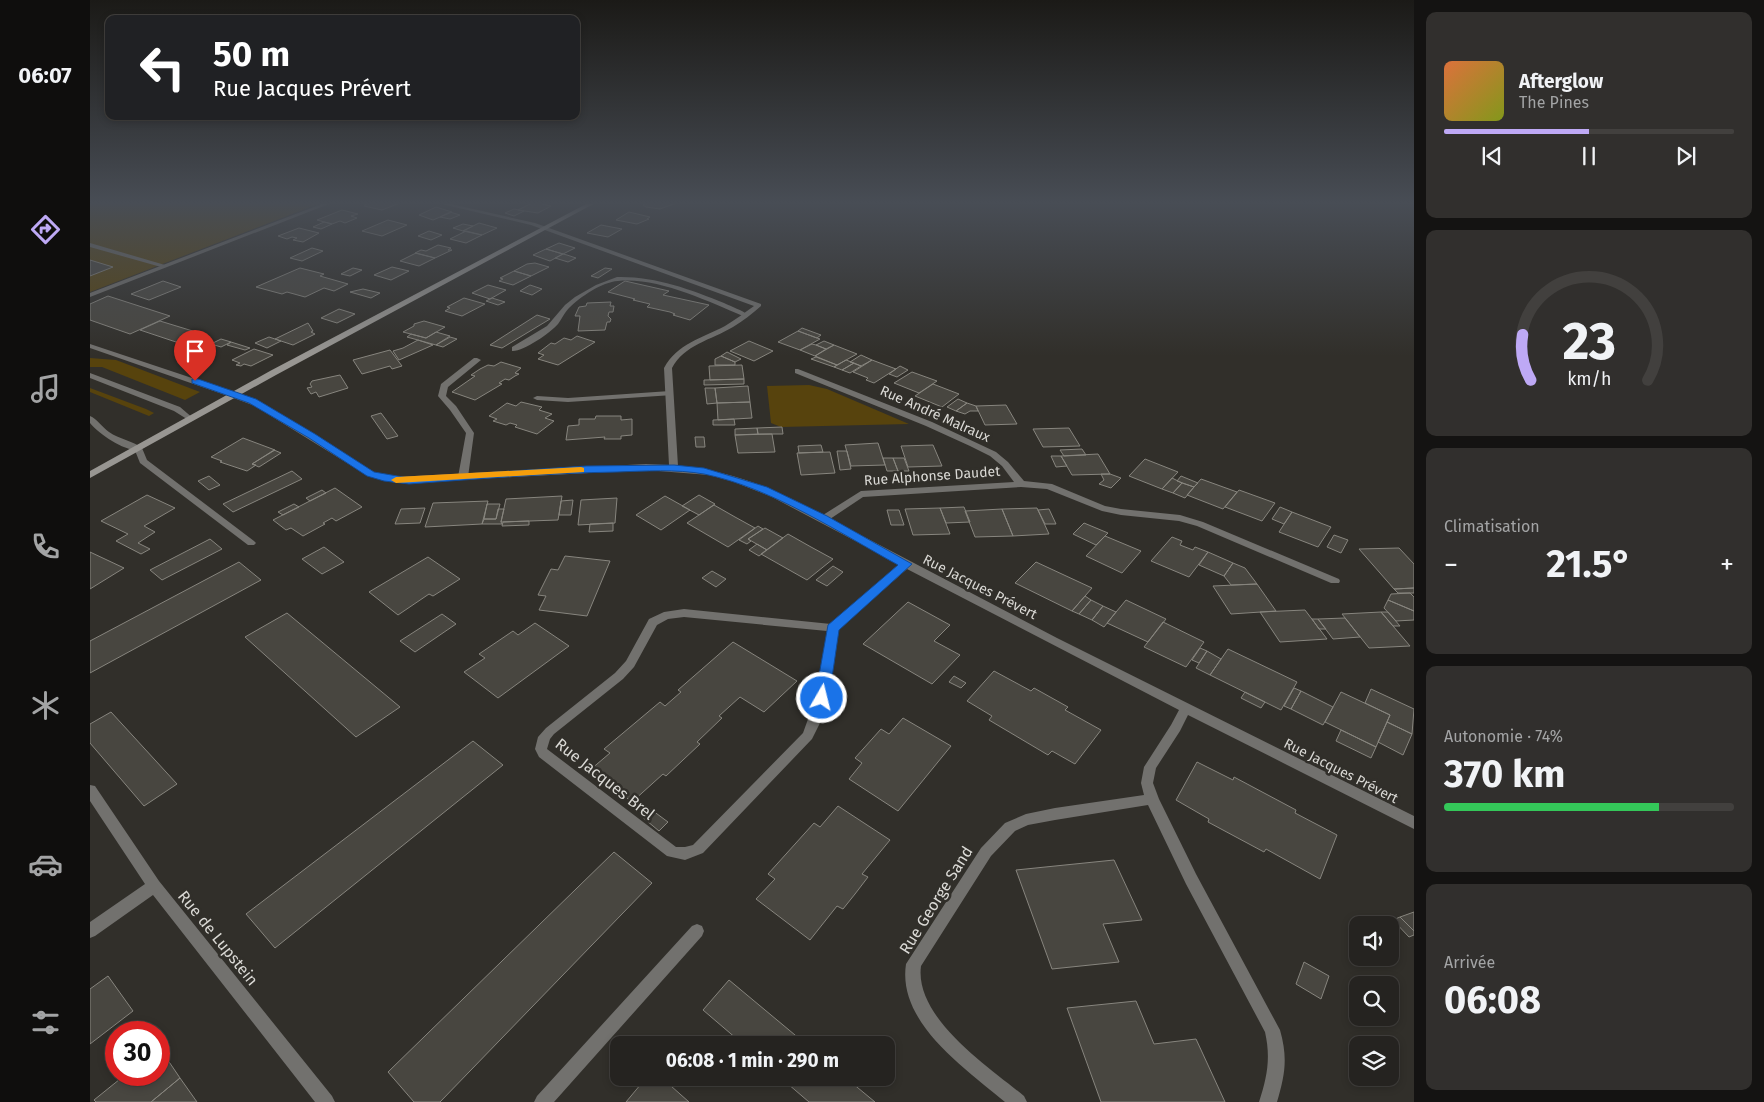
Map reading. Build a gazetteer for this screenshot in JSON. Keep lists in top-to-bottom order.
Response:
{
  "streets": {
    "street": [
      "Rue André Malraux",
      "Rue Alphonse Daudet",
      "Rue Jacques Prévert",
      "Rue Jacques Brel",
      "Rue George Sand",
      "Rue de Lupstein"
    ]
  },
  "crossings": [
    ["Rue André Malraux", "Rue Alphonse Daudet"],
    ["Rue Alphonse Daudet", "Rue Jacques Prévert"]
  ],
  "page": {
    "tabs": "06:07",
    "turn": ["50 m", "Rue Jacques Prévert"],
    "song": ["Afterglow", "The Pines"],
    "tile": [
      "Climatisation",
      ["Autonomie · 74%", "370 km"],
      ["Arrivée", "06:08"]
    ],
    "heat": ["−", "21.5°", "+"],
    "limit": "30",
    "trip": "06:08 · 1 min · 290 m",
    "gauge": ["23", "km/h"]
  }
}
